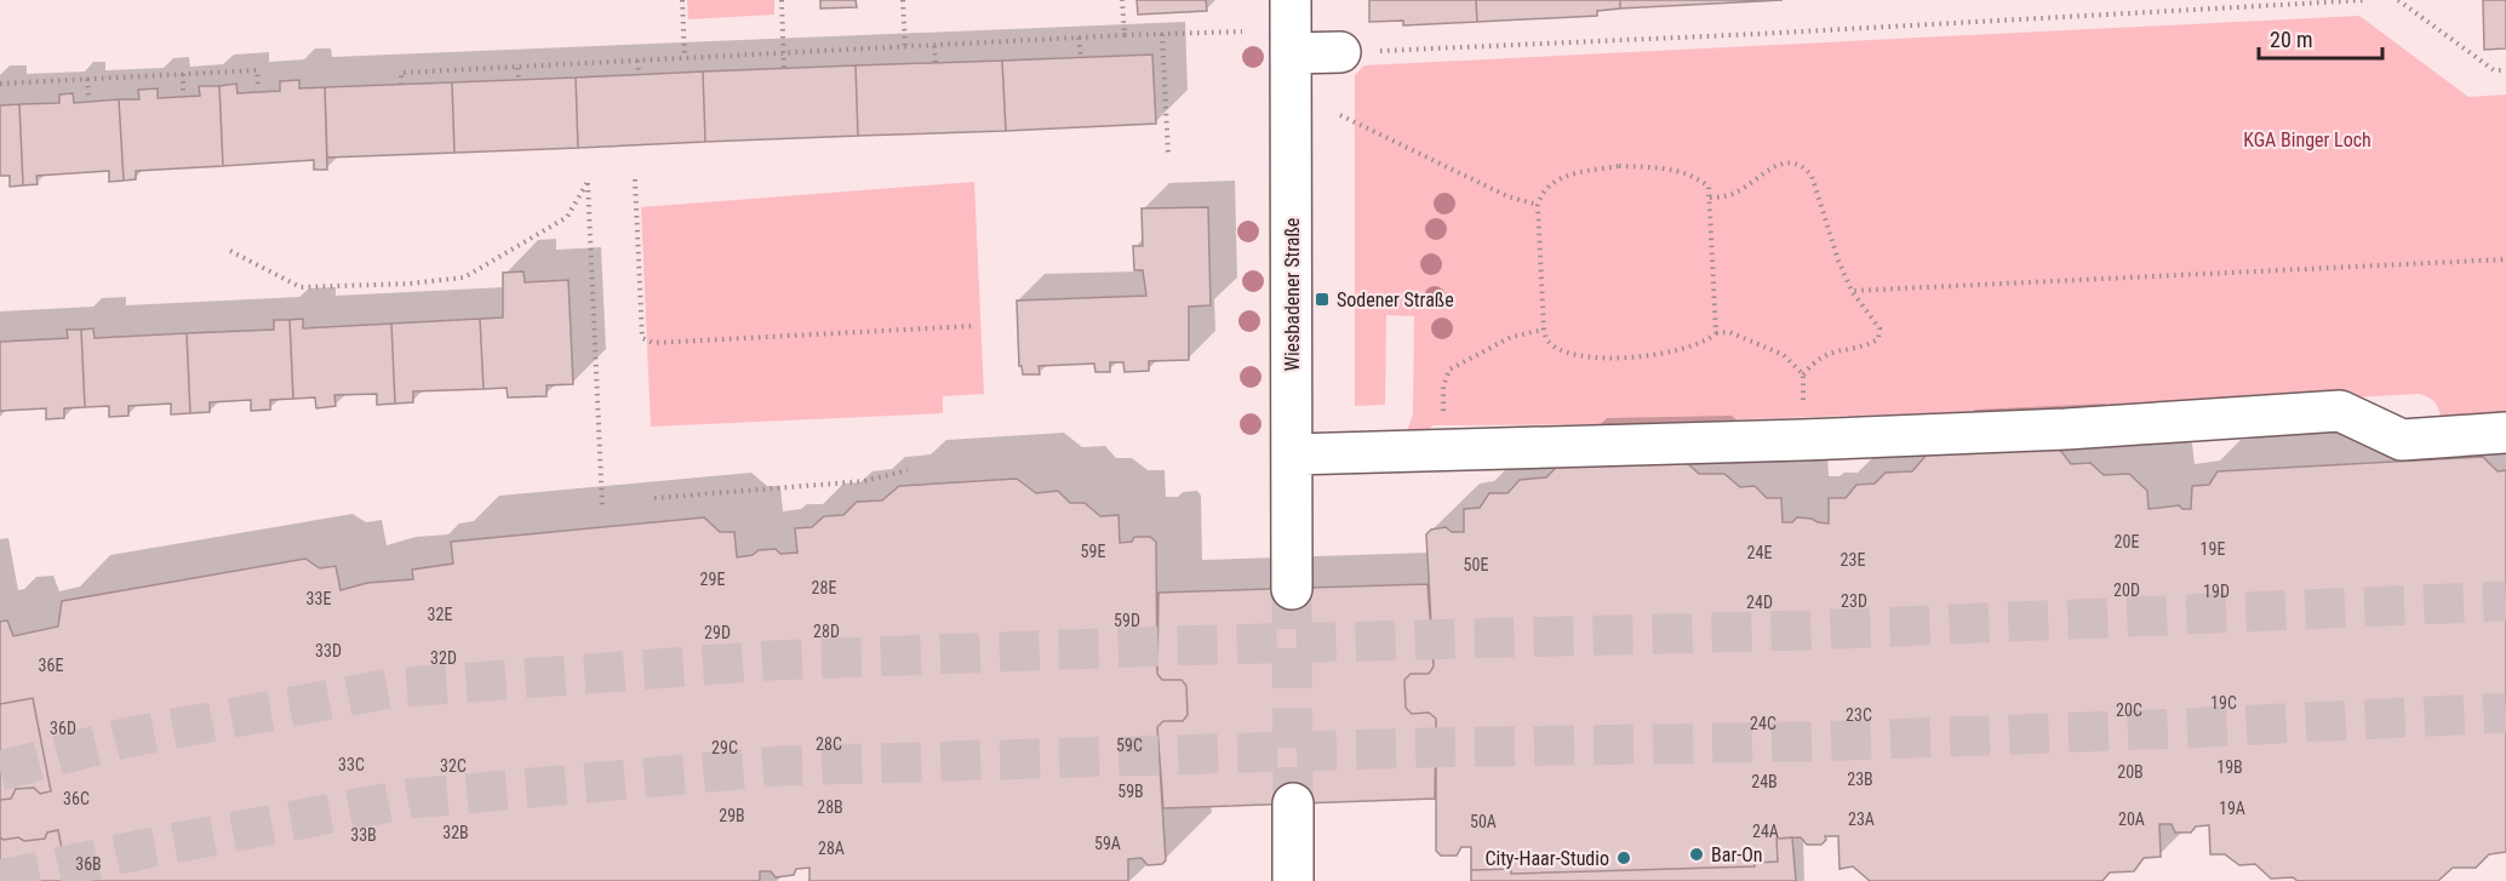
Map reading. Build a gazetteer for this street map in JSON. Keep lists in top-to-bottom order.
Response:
{
  "streets": {
    "street": ["Wiesbadener Straße"]
  },
  "parks": ["KGA Binger Loch"],
  "places": {
    "transit": ["Sodener Straße"],
    "other": ["Bar-On", "City-Haar-Studio"]
  },
  "house_numbers": [
    "20E",
    "19E",
    "59E",
    "24E",
    "23E",
    "50E",
    "29E",
    "28E",
    "20D",
    "19D",
    "33E",
    "23D",
    "24D",
    "32E",
    "59D",
    "28D",
    "29D",
    "33D",
    "32D",
    "36E",
    "19C",
    "20C",
    "23C",
    "24C",
    "36D",
    "28C",
    "59C",
    "29C",
    "33C",
    "32C",
    "19B",
    "20B",
    "23B",
    "24B",
    "59B",
    "36C",
    "28B",
    "19A",
    "29B",
    "23A",
    "20A",
    "50A",
    "24A",
    "32B",
    "33B",
    "59A",
    "28A",
    "36B"
  ],
  "scale_bar": "20 m"
}
